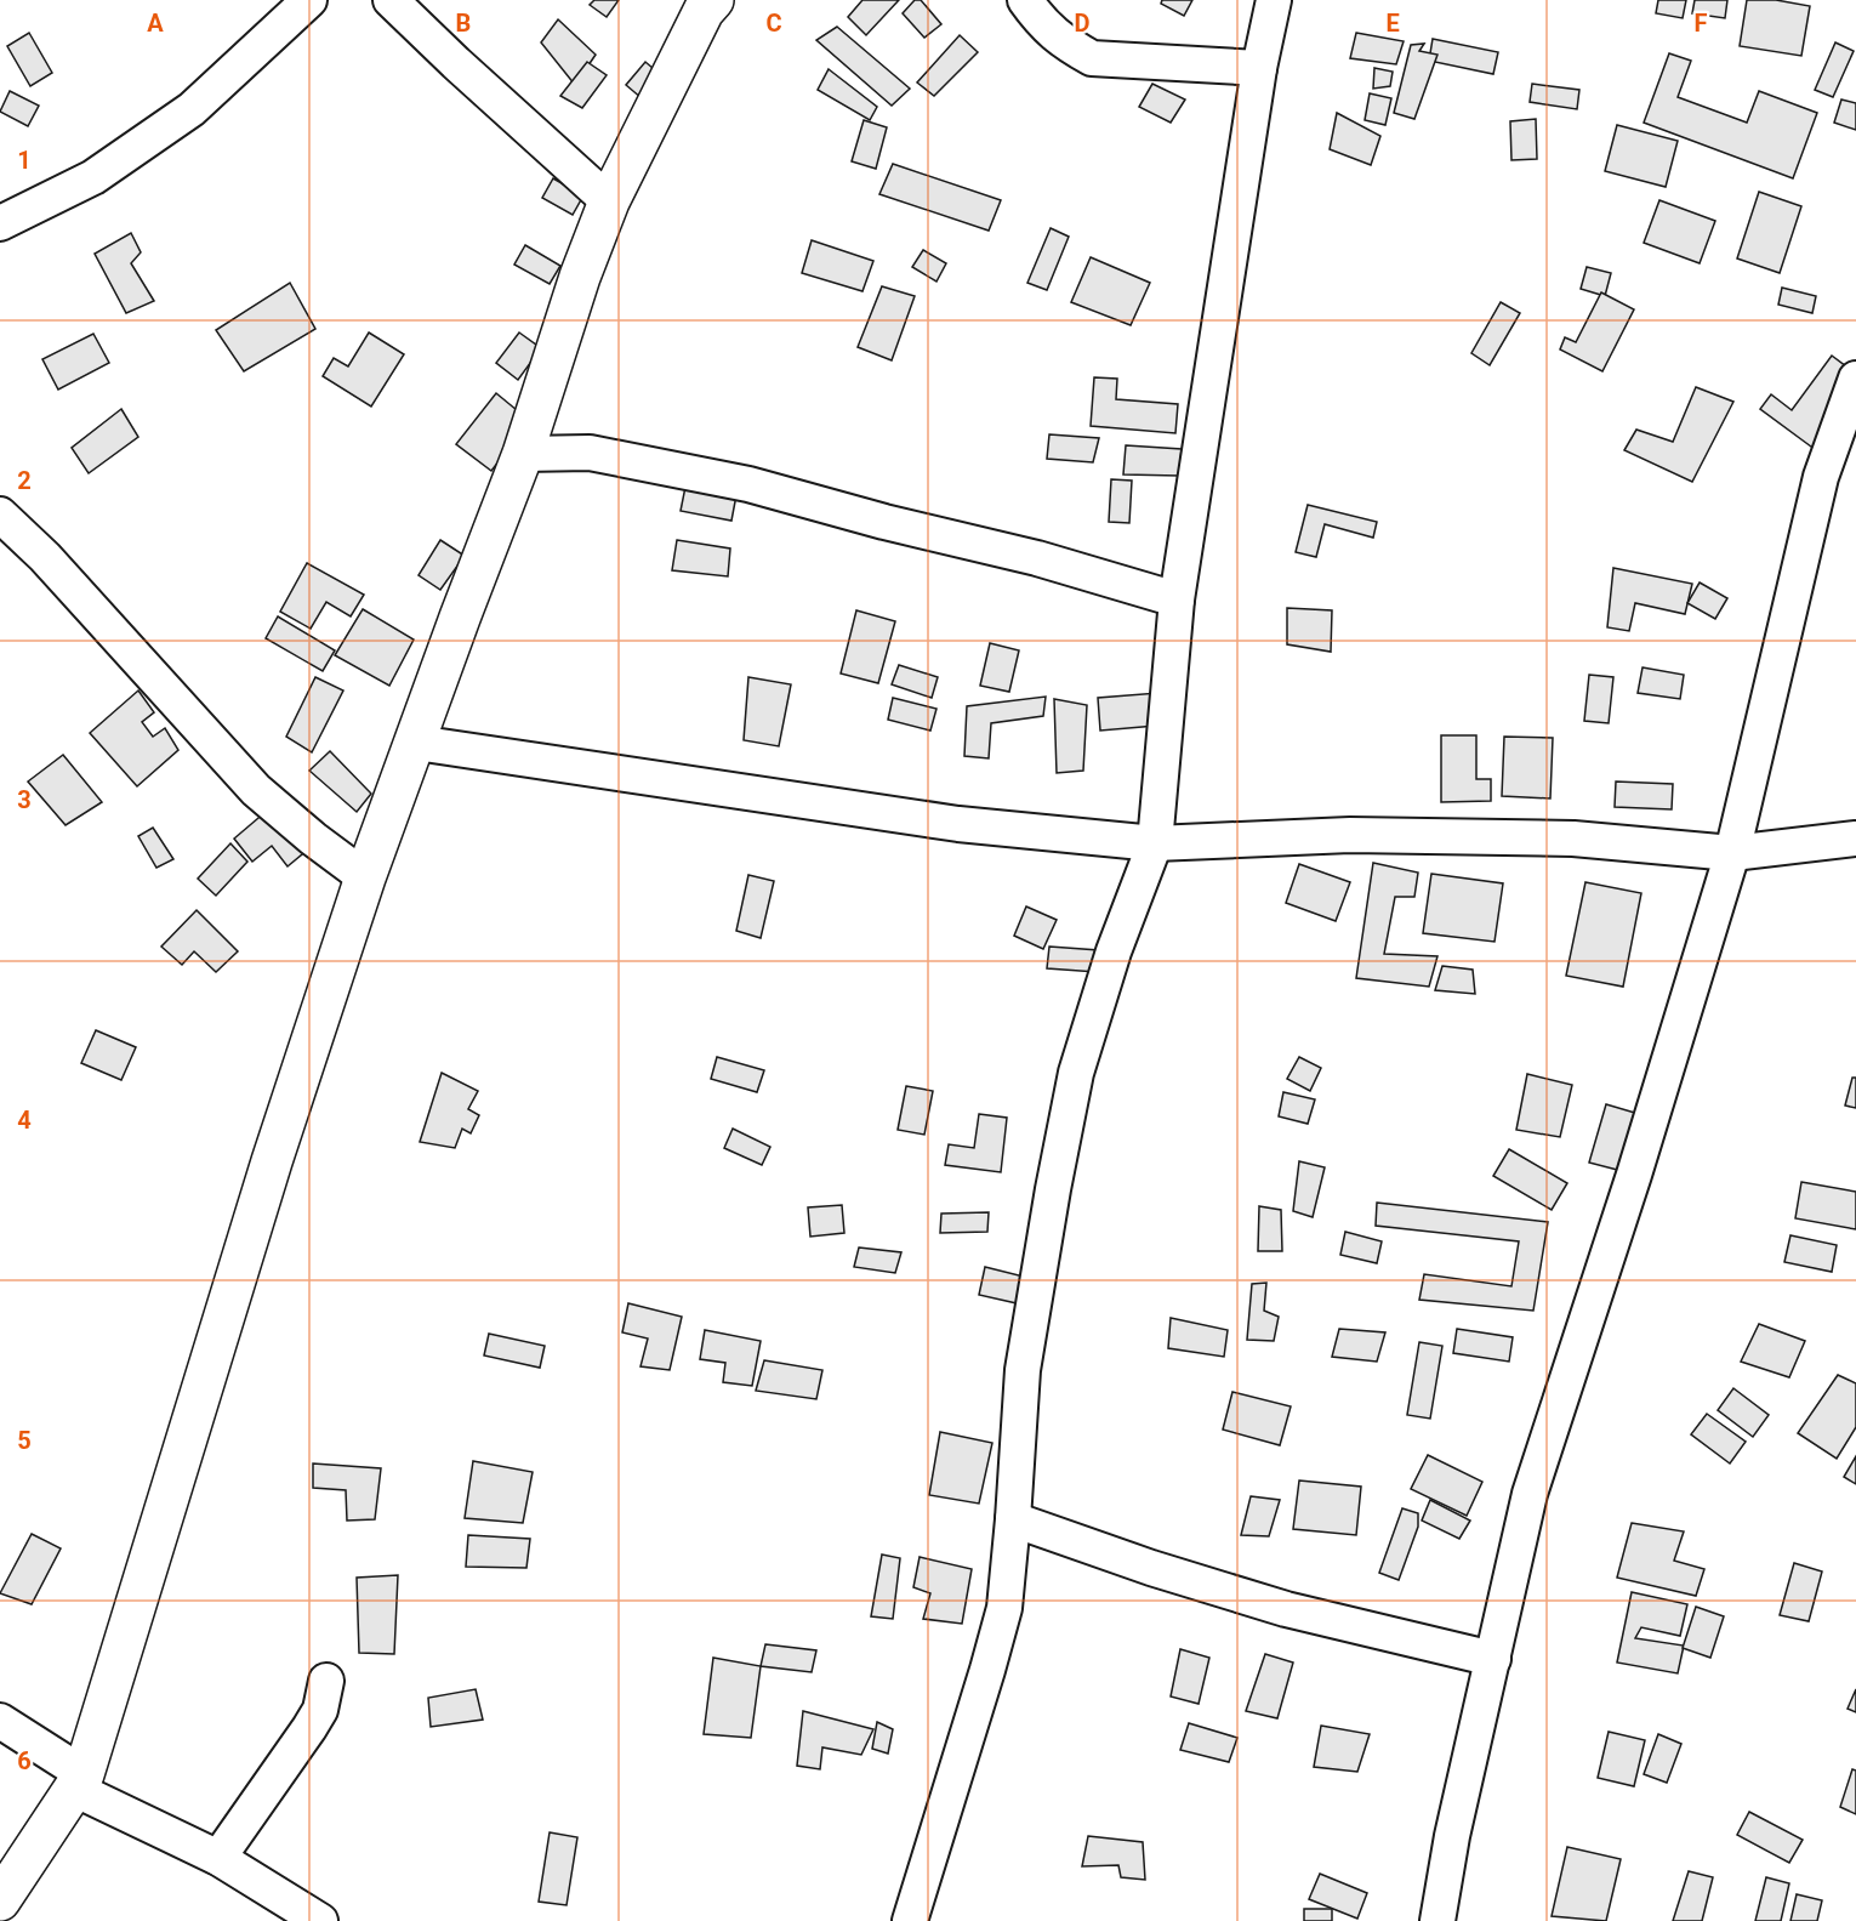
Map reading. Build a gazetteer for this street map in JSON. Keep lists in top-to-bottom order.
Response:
{
  "grid": {
    "columns": [
      "A",
      "B",
      "C",
      "D",
      "E",
      "F"
    ],
    "rows": [
      "1",
      "2",
      "3",
      "4",
      "5",
      "6"
    ]
  }
}
